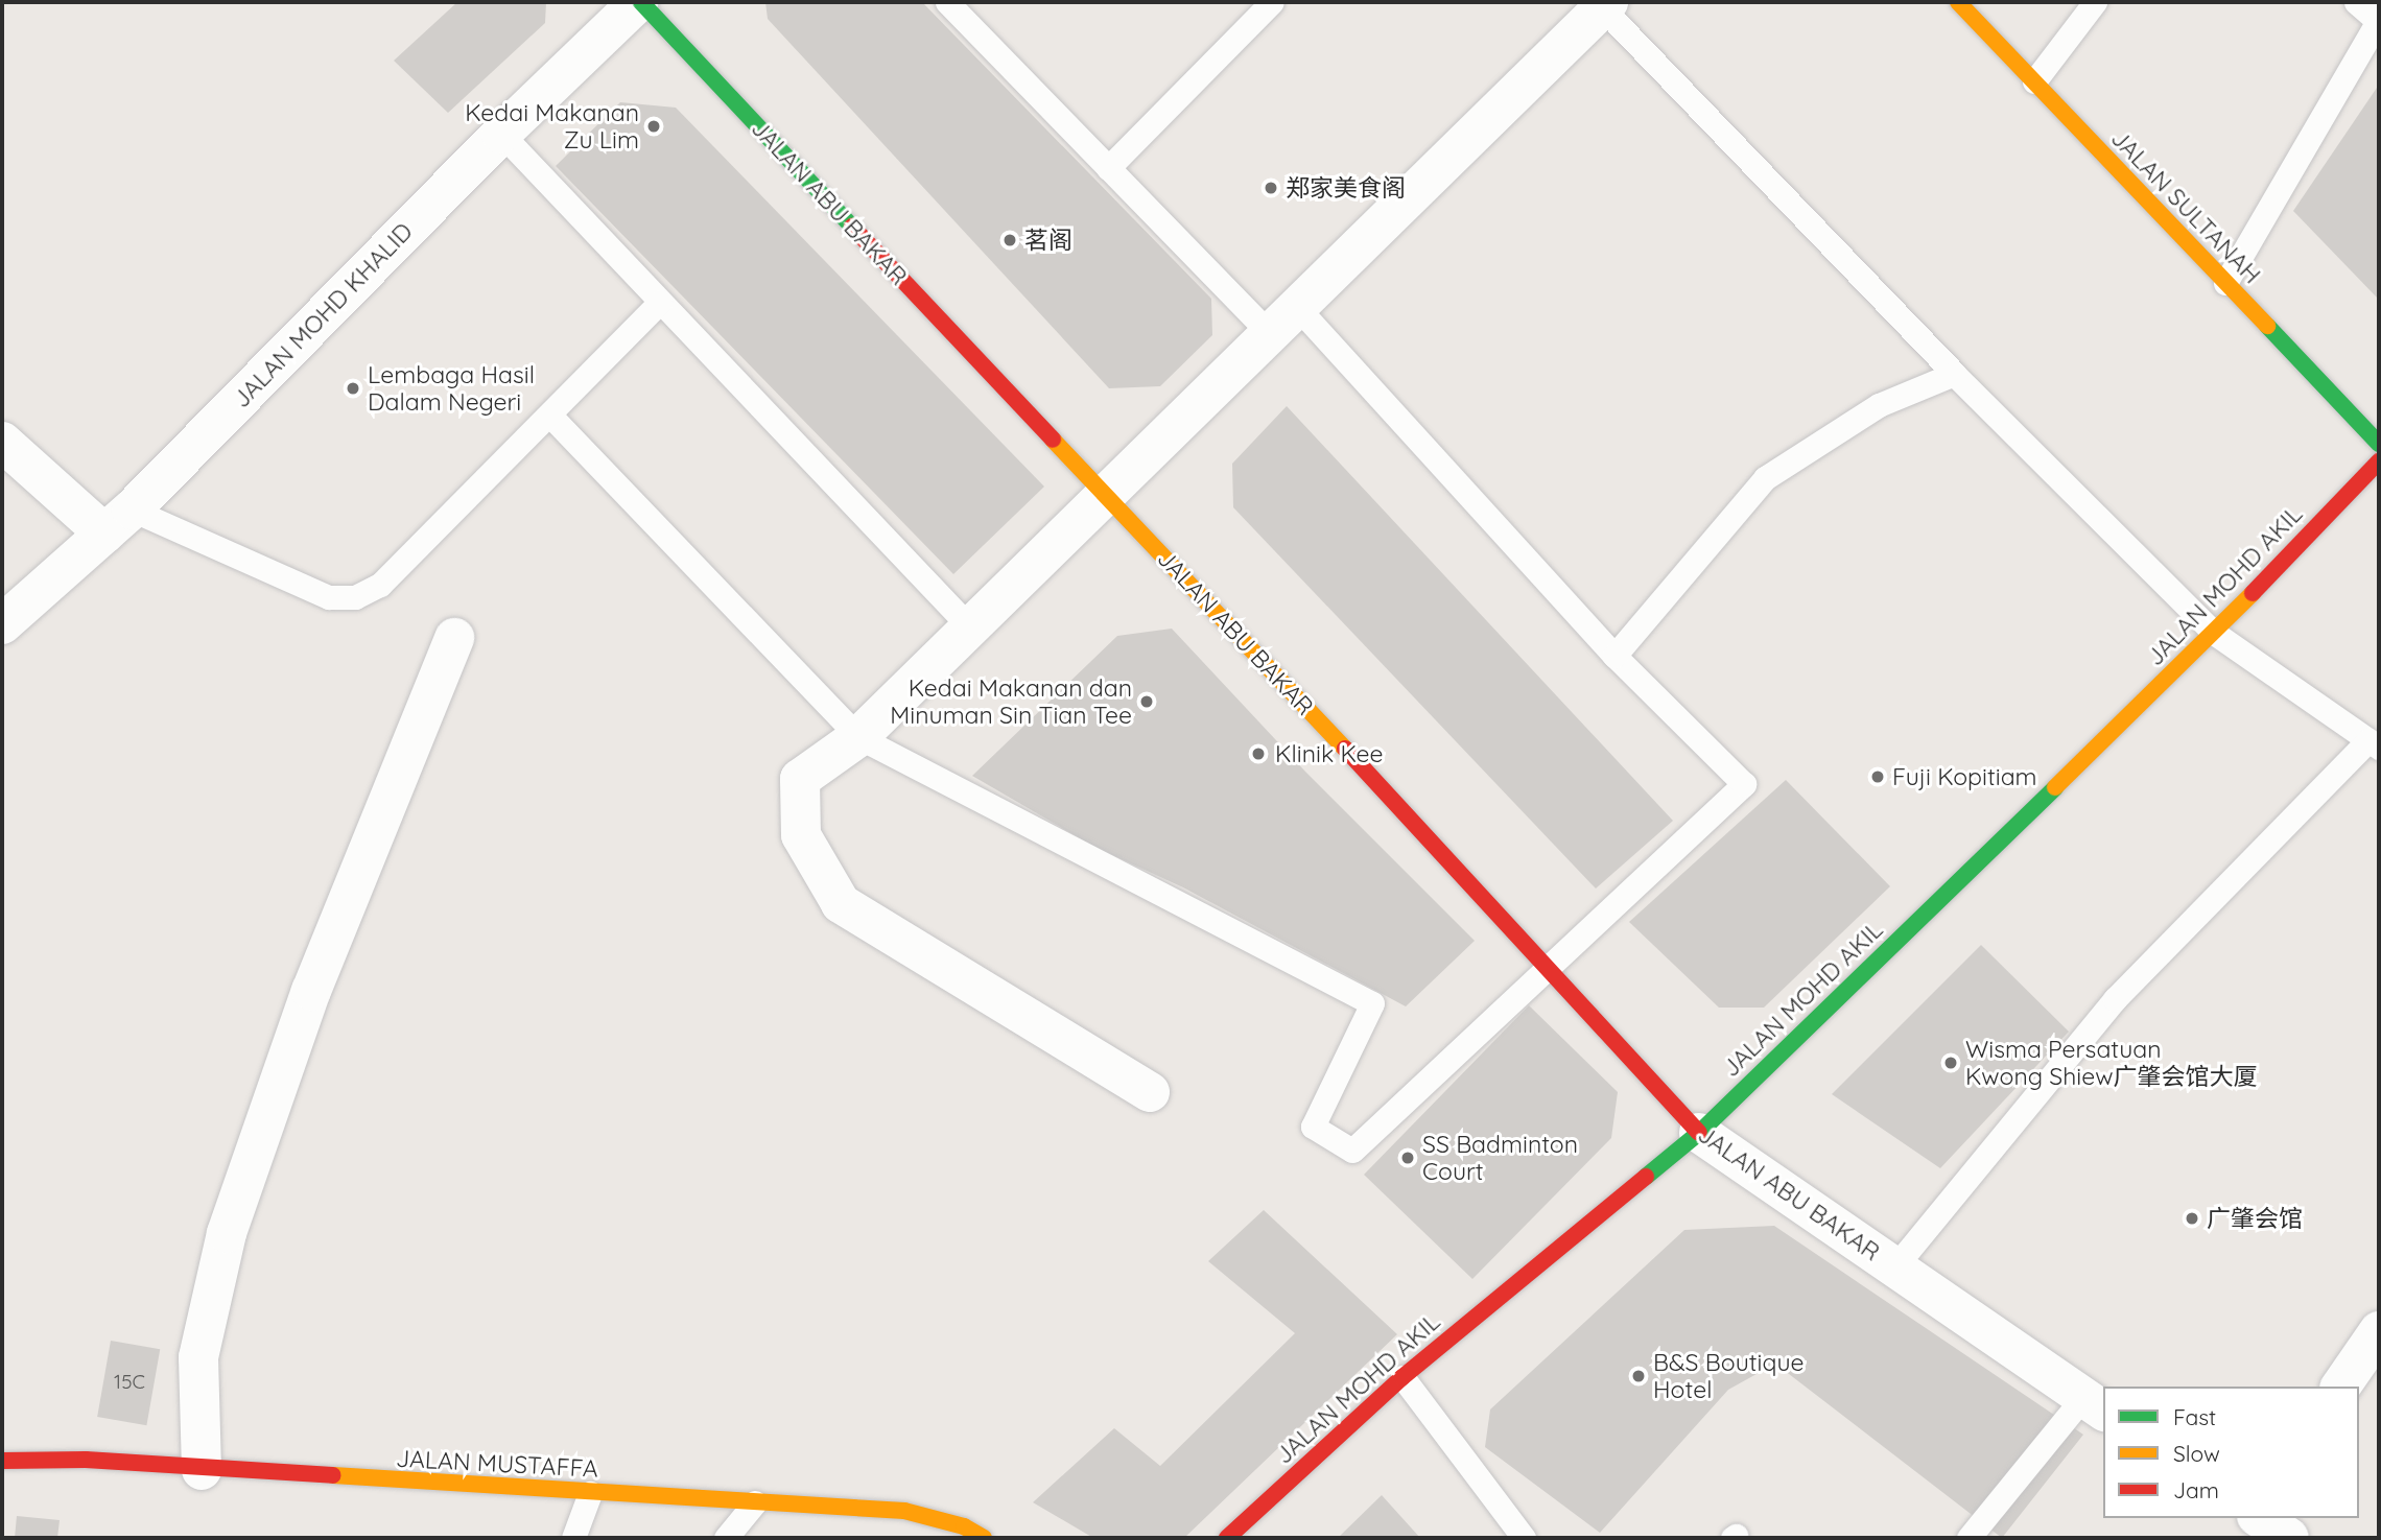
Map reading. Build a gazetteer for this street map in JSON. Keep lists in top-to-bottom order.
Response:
{
  "streets": {
    "street": [
      "JALAN ABU BAKAR",
      "JALAN SULTANAH",
      "JALAN MOHD KHALID",
      "JALAN MOHD AKIL",
      "JALAN MUSTAFFA"
    ]
  },
  "crossings": [
    ["JALAN ABU BAKAR", "JALAN MOHD KHALID"],
    ["JALAN ABU BAKAR", "JALAN MOHD AKIL"]
  ],
  "places": [
    "Kedai Makanan Zu Lim",
    "郑家美食阁",
    "茗阁",
    "Lembaga Hasil Dalam Negeri",
    "Kedai Makanan dan Minuman Sin Tian Tee",
    "Klinik Kee",
    "Fuji Kopitiam",
    "Wisma Persatuan Kwong Shiew广肇会馆大厦",
    "SS Badminton Court",
    "广肇会馆",
    "B&S Boutique Hotel"
  ],
  "house_numbers": ["15C"],
  "legend": ["Fast", "Slow", "Jam"]
}
